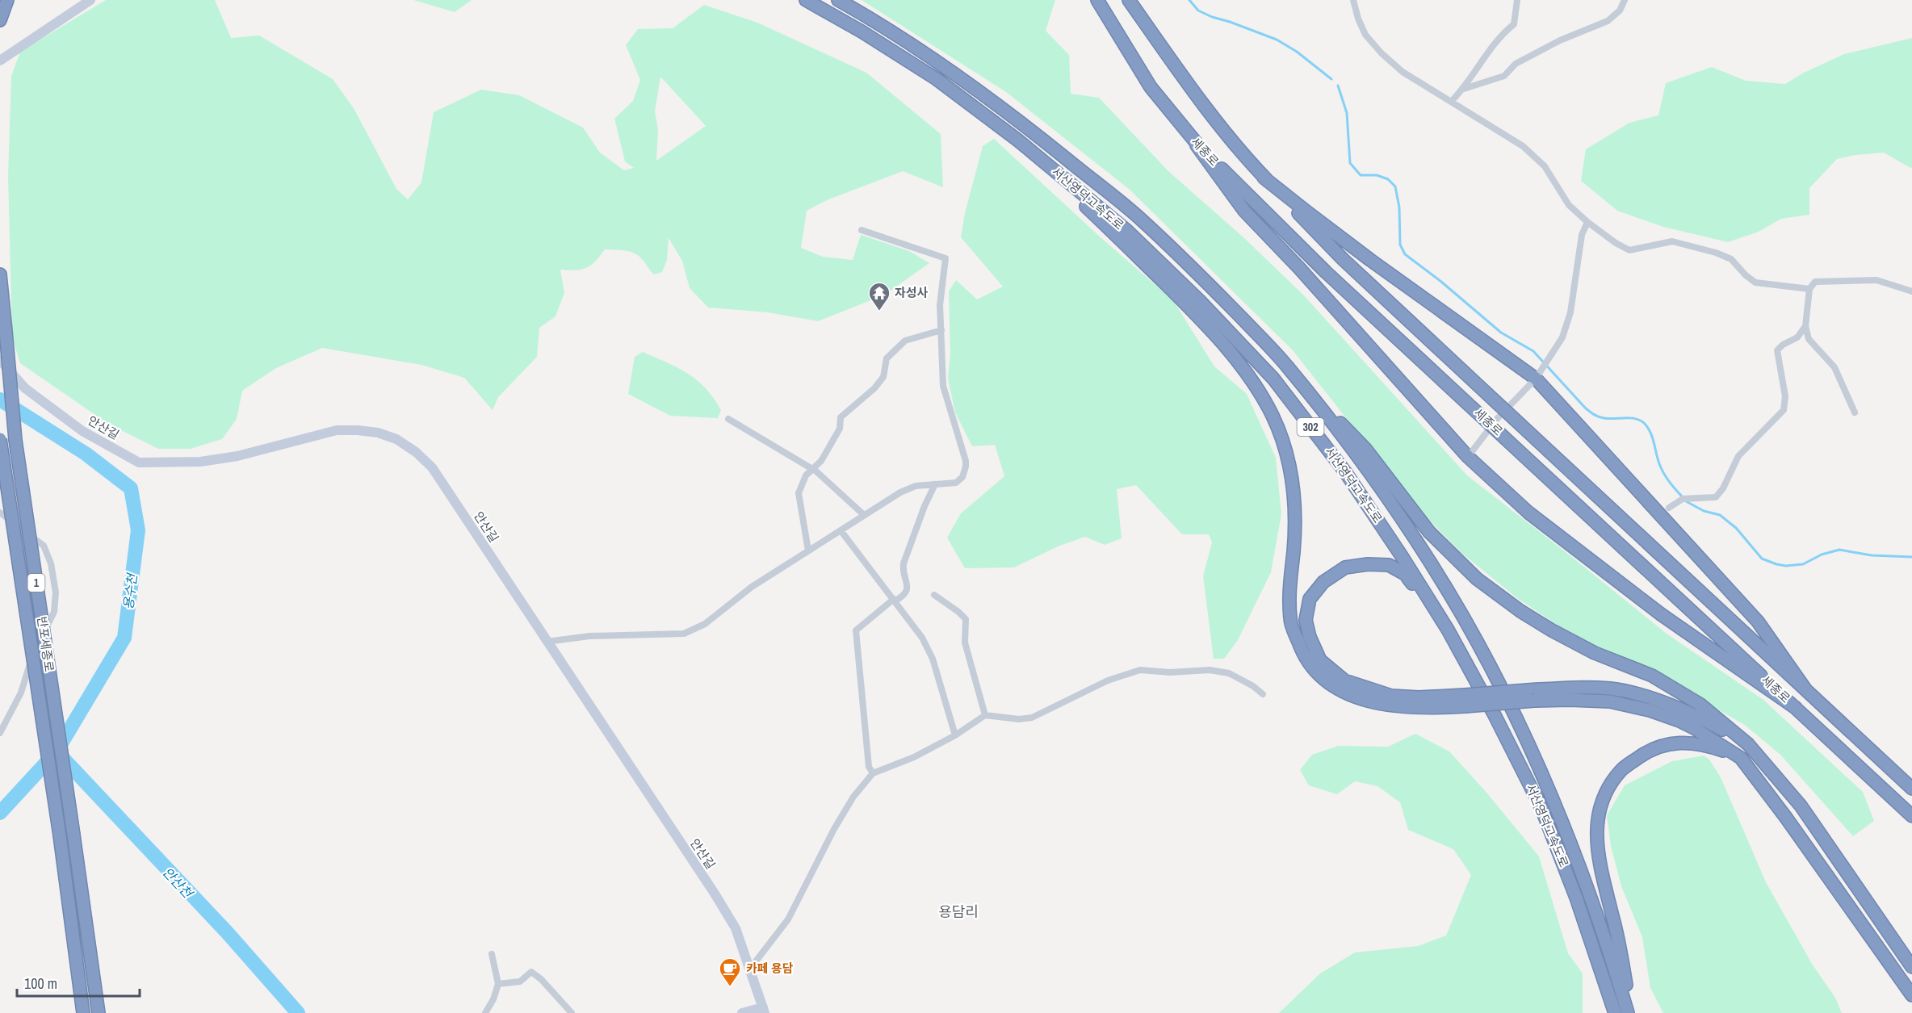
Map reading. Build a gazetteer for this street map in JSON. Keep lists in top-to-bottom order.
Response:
{
  "streets": {
    "highway": [
      "세종로",
      "서산영덕고속도로",
      "302",
      "1",
      "반포세종로"
    ],
    "street": ["안산길"]
  },
  "districts": ["용담리"],
  "water": ["용수천", "안산천"],
  "places": {
    "temple": ["자성사"],
    "cafe": ["카페 용담"]
  },
  "scale_bar": "100 m"
}
